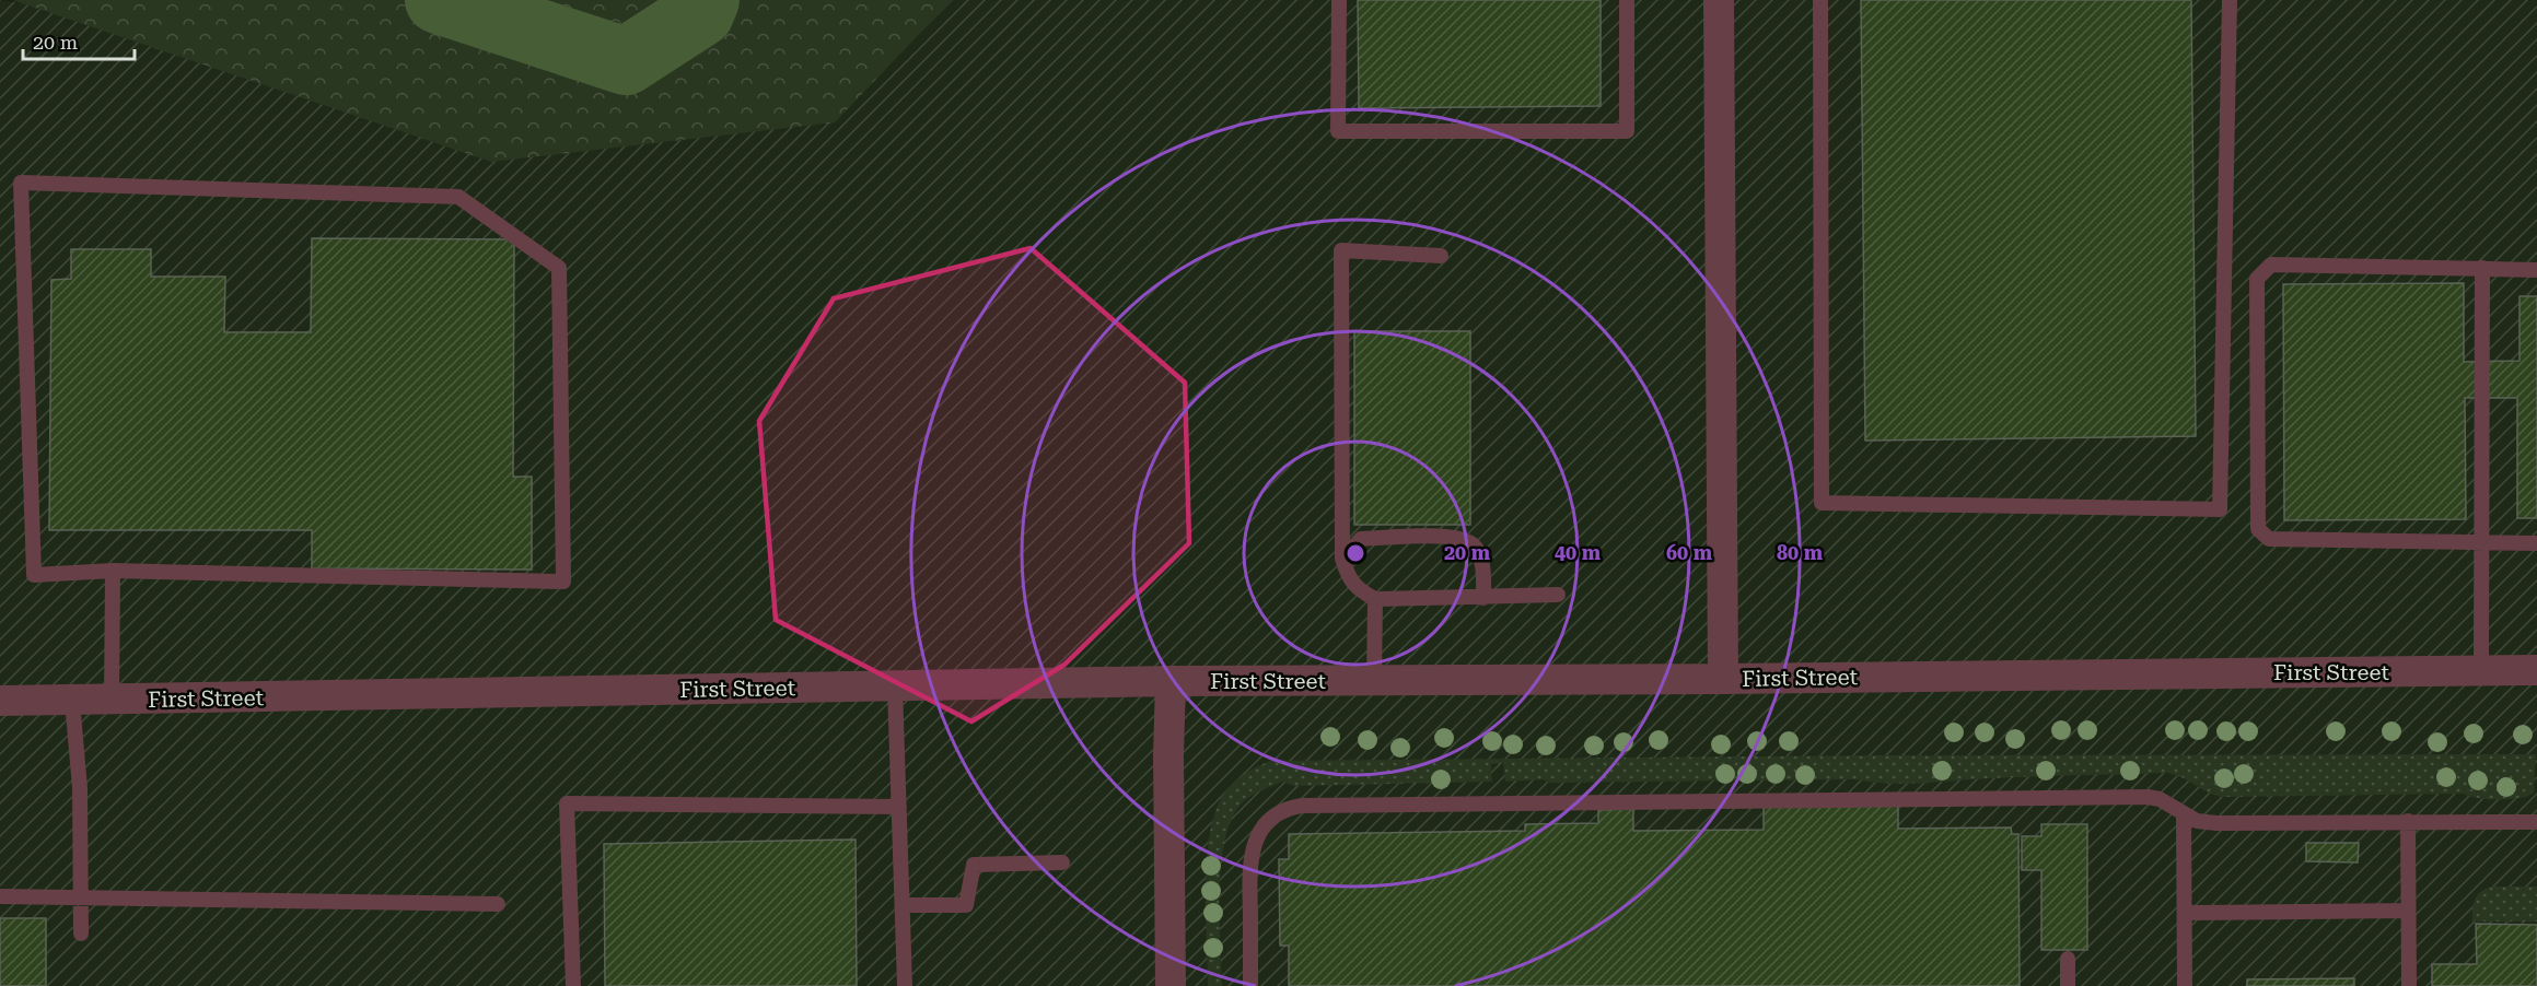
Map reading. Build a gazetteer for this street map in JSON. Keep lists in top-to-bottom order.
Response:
{
  "streets": {
    "street": ["First Street"]
  },
  "scale_bar": "20 m",
  "rings": [
    "20 m",
    "40 m",
    "60 m",
    "80 m"
  ]
}
